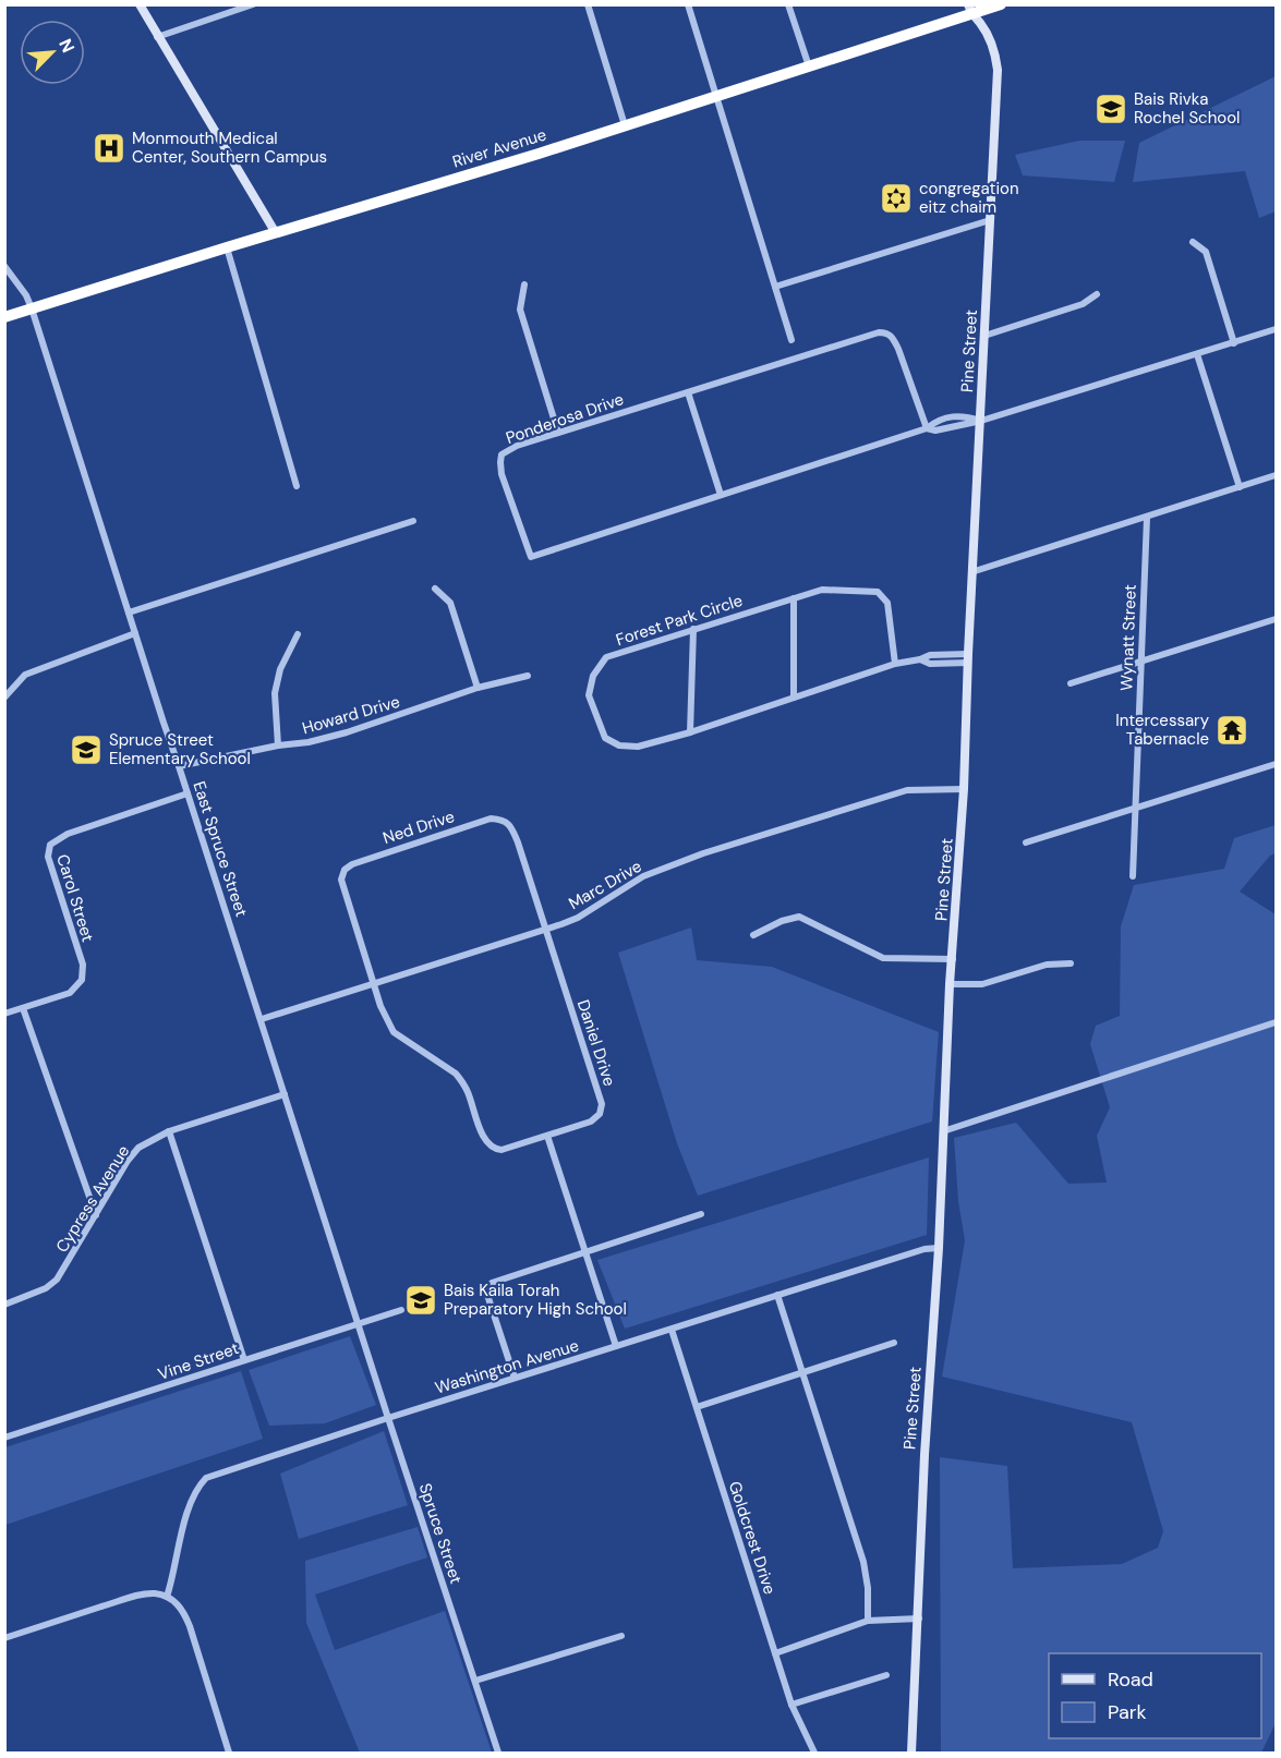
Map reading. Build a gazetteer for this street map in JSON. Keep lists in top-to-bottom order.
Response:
{
  "streets": {
    "highway": ["River Avenue"],
    "street": [
      "Pine Street",
      "Ponderosa Drive",
      "Forest Park Circle",
      "Wynatt Street",
      "Howard Drive",
      "Ned Drive",
      "East Spruce Street",
      "Marc Drive",
      "Carol Street",
      "Daniel Drive",
      "Cypress Avenue",
      "Vine Street",
      "Washington Avenue",
      "Spruce Street",
      "Goldcrest Drive"
    ]
  },
  "crossings": [
    ["River Avenue", "Pine Street"],
    ["River Avenue", "East Spruce Street"],
    ["Pine Street", "Ponderosa Drive"],
    ["Pine Street", "Forest Park Circle"],
    ["Pine Street", "Marc Drive"],
    ["Pine Street", "Washington Avenue"],
    ["Howard Drive", "East Spruce Street"],
    ["Ned Drive", "Marc Drive"],
    ["Ned Drive", "Daniel Drive"],
    ["East Spruce Street", "Marc Drive"],
    ["East Spruce Street", "Carol Street"],
    ["East Spruce Street", "Cypress Avenue"],
    ["East Spruce Street", "Vine Street"],
    ["East Spruce Street", "Spruce Street"],
    ["Marc Drive", "Daniel Drive"],
    ["Vine Street", "Spruce Street"],
    ["Washington Avenue", "Spruce Street"],
    ["Washington Avenue", "Goldcrest Drive"]
  ],
  "places": {
    "school or university": ["Bais Rivka Rochel School", "Spruce Street Elementary School", "Bais Kaila Torah Preparatory High School"],
    "hospital": ["Monmouth Medical Center, Southern Campus"],
    "synagogue": ["congregation eitz chaim"],
    "temple": ["Intercessary Tabernacle"]
  },
  "legend": ["Road", "Park"],
  "north": "top right"
}
